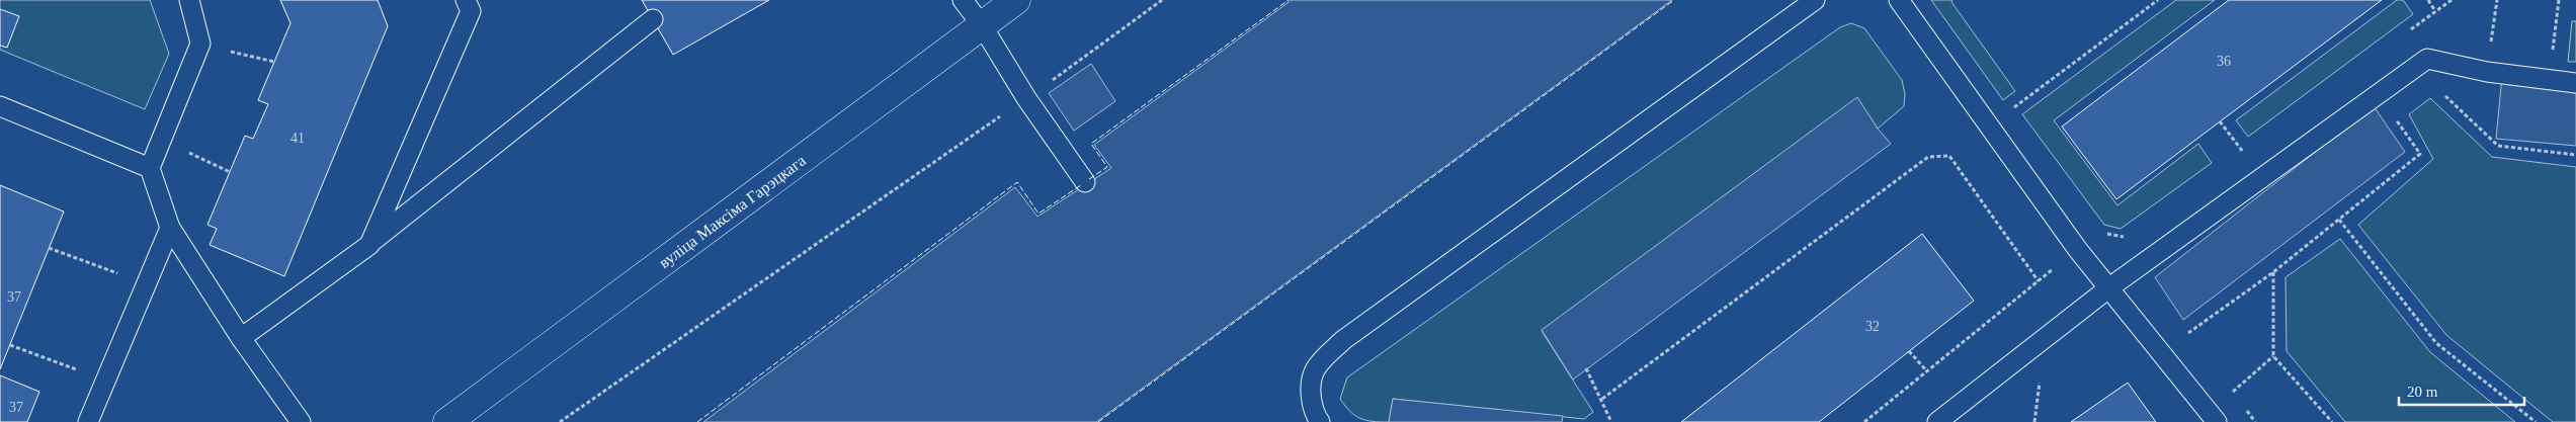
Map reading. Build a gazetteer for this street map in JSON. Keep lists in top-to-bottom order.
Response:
{
  "streets": {
    "main road": ["вуліца Максіма Гарэцкага"]
  },
  "house_numbers": [
    "36",
    "41",
    "37",
    "32",
    "37"
  ],
  "scale_bar": "20 m"
}
